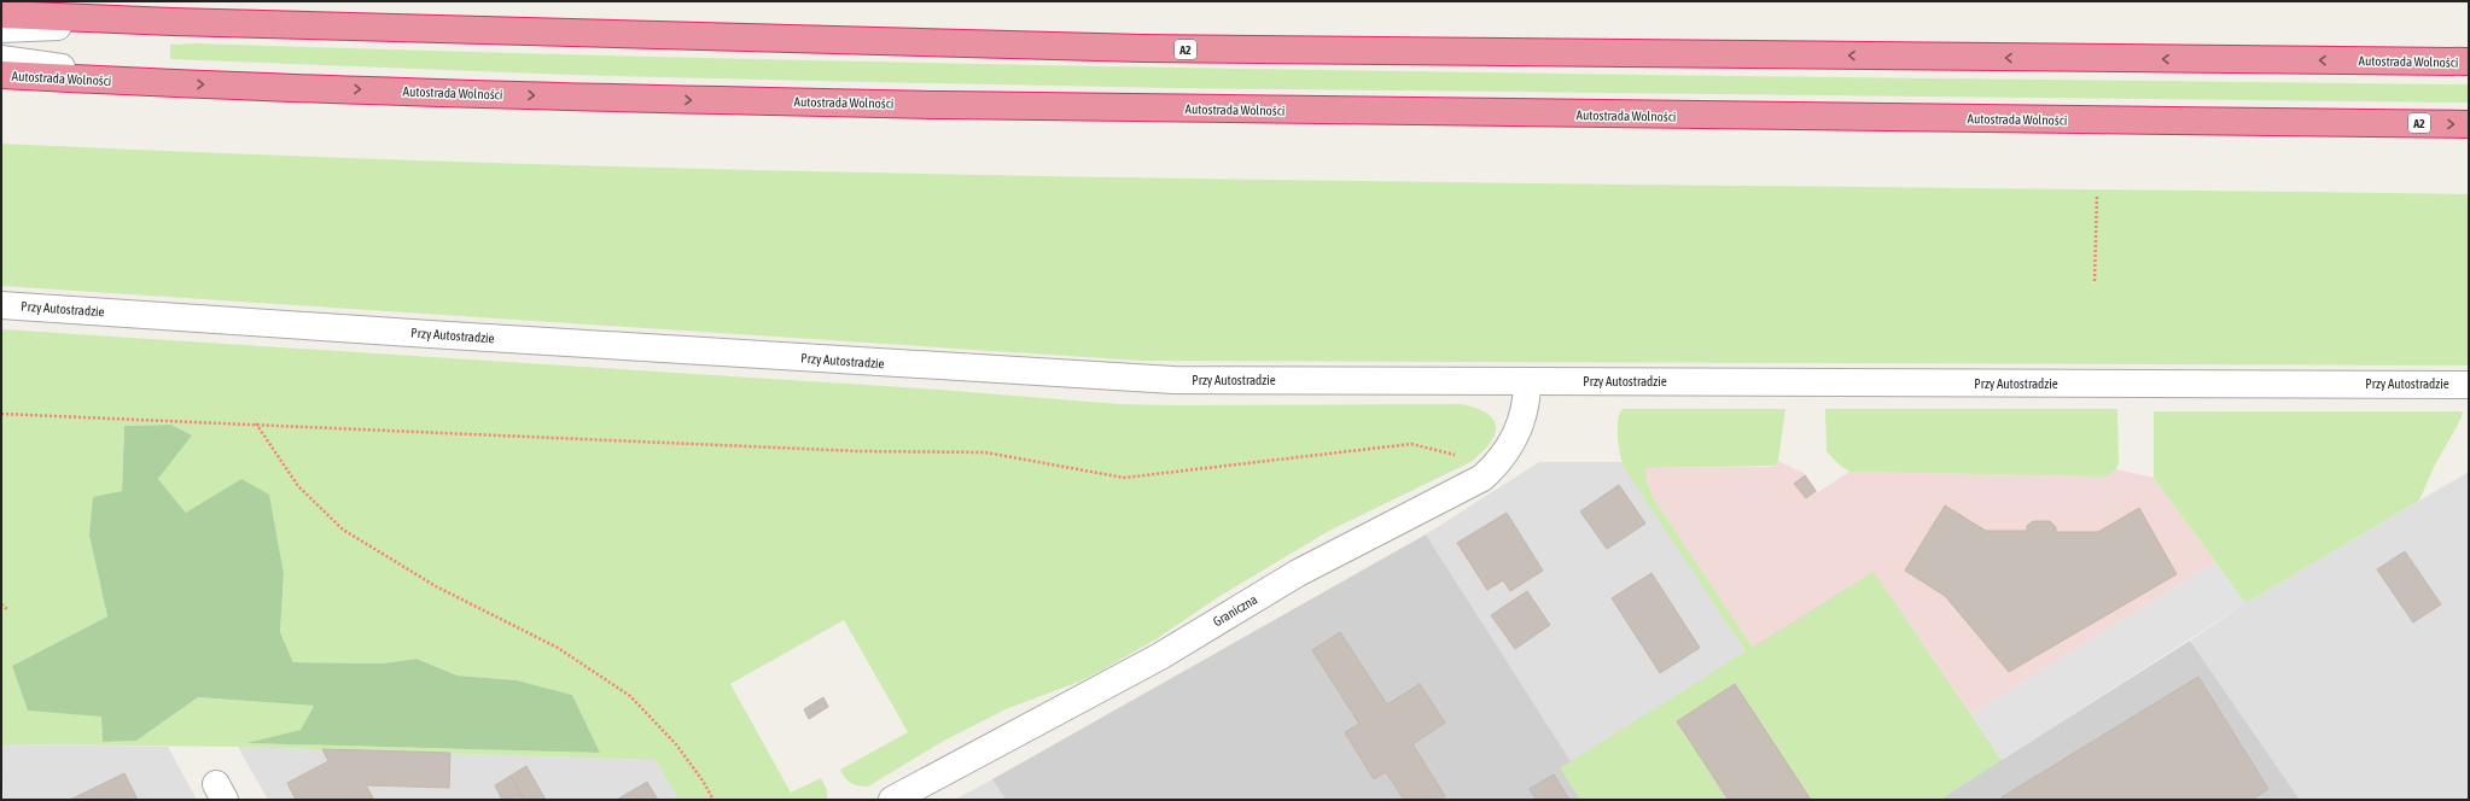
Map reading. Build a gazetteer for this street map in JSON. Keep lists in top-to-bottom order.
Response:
{
  "streets": {
    "highway": ["A2", "Autostrada Wolności"],
    "street": ["Przy Autostradzie", "Graniczna"]
  },
  "crossings": [
    ["Przy Autostradzie", "Graniczna"]
  ]
}
